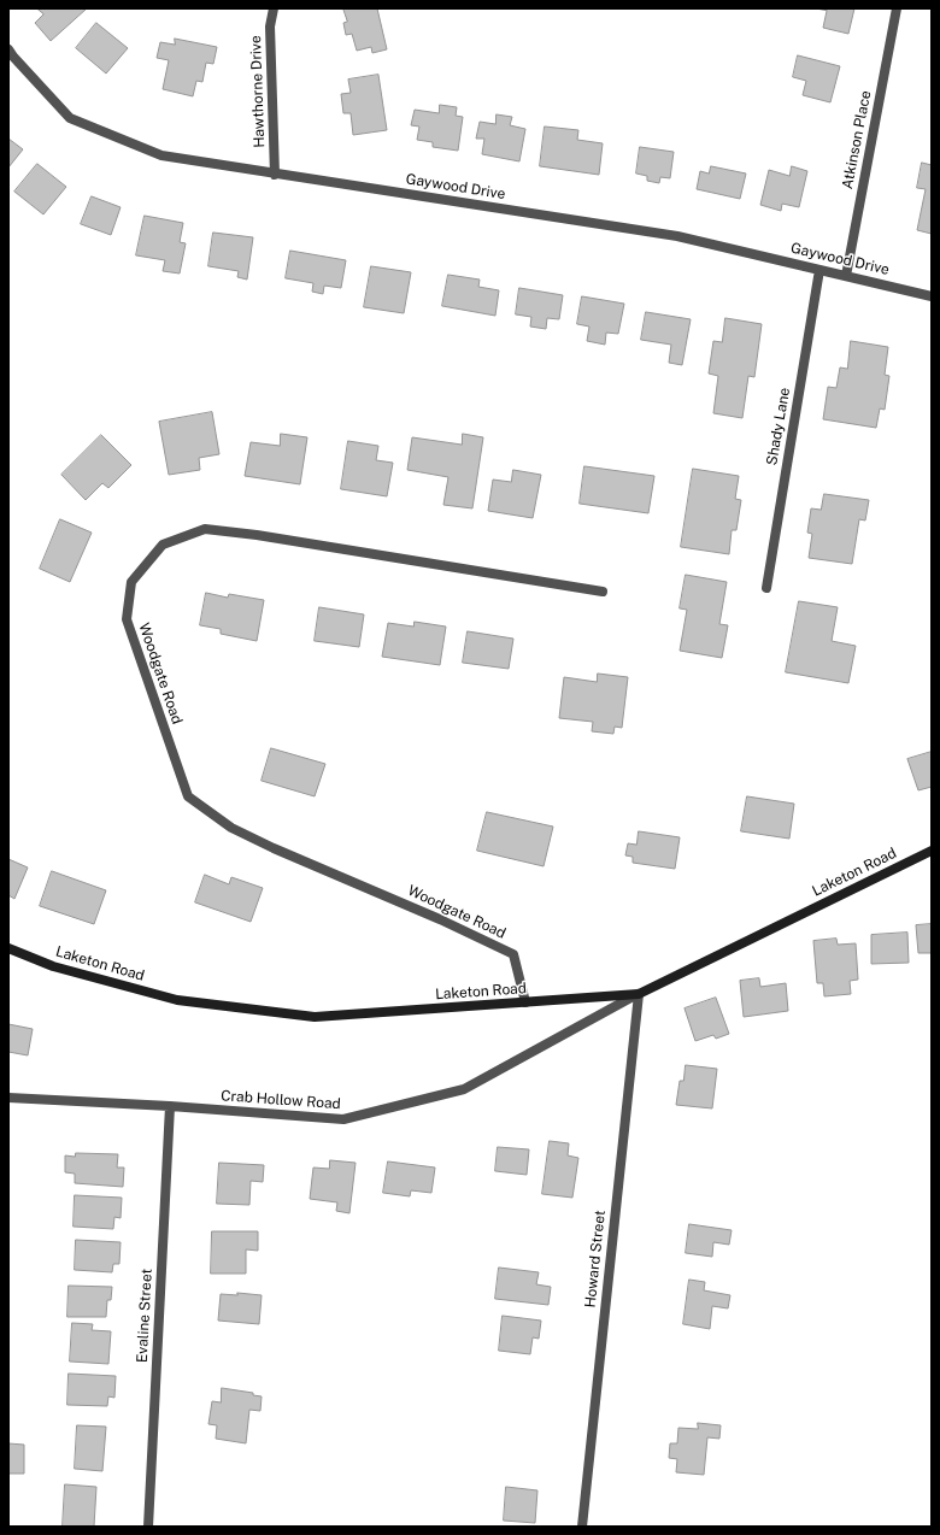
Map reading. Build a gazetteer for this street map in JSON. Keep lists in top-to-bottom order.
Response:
{
  "streets": {
    "street": [
      "Hawthorne Drive",
      "Atkinson Place",
      "Gaywood Drive",
      "Shady Lane",
      "Woodgate Road",
      "Laketon Road",
      "Crab Hollow Road",
      "Howard Street",
      "Evaline Street"
    ]
  },
  "crossings": [
    ["Hawthorne Drive", "Gaywood Drive"],
    ["Atkinson Place", "Gaywood Drive"],
    ["Gaywood Drive", "Shady Lane"],
    ["Woodgate Road", "Laketon Road"],
    ["Laketon Road", "Crab Hollow Road"],
    ["Laketon Road", "Howard Street"],
    ["Crab Hollow Road", "Howard Street"],
    ["Crab Hollow Road", "Evaline Street"]
  ]
}
